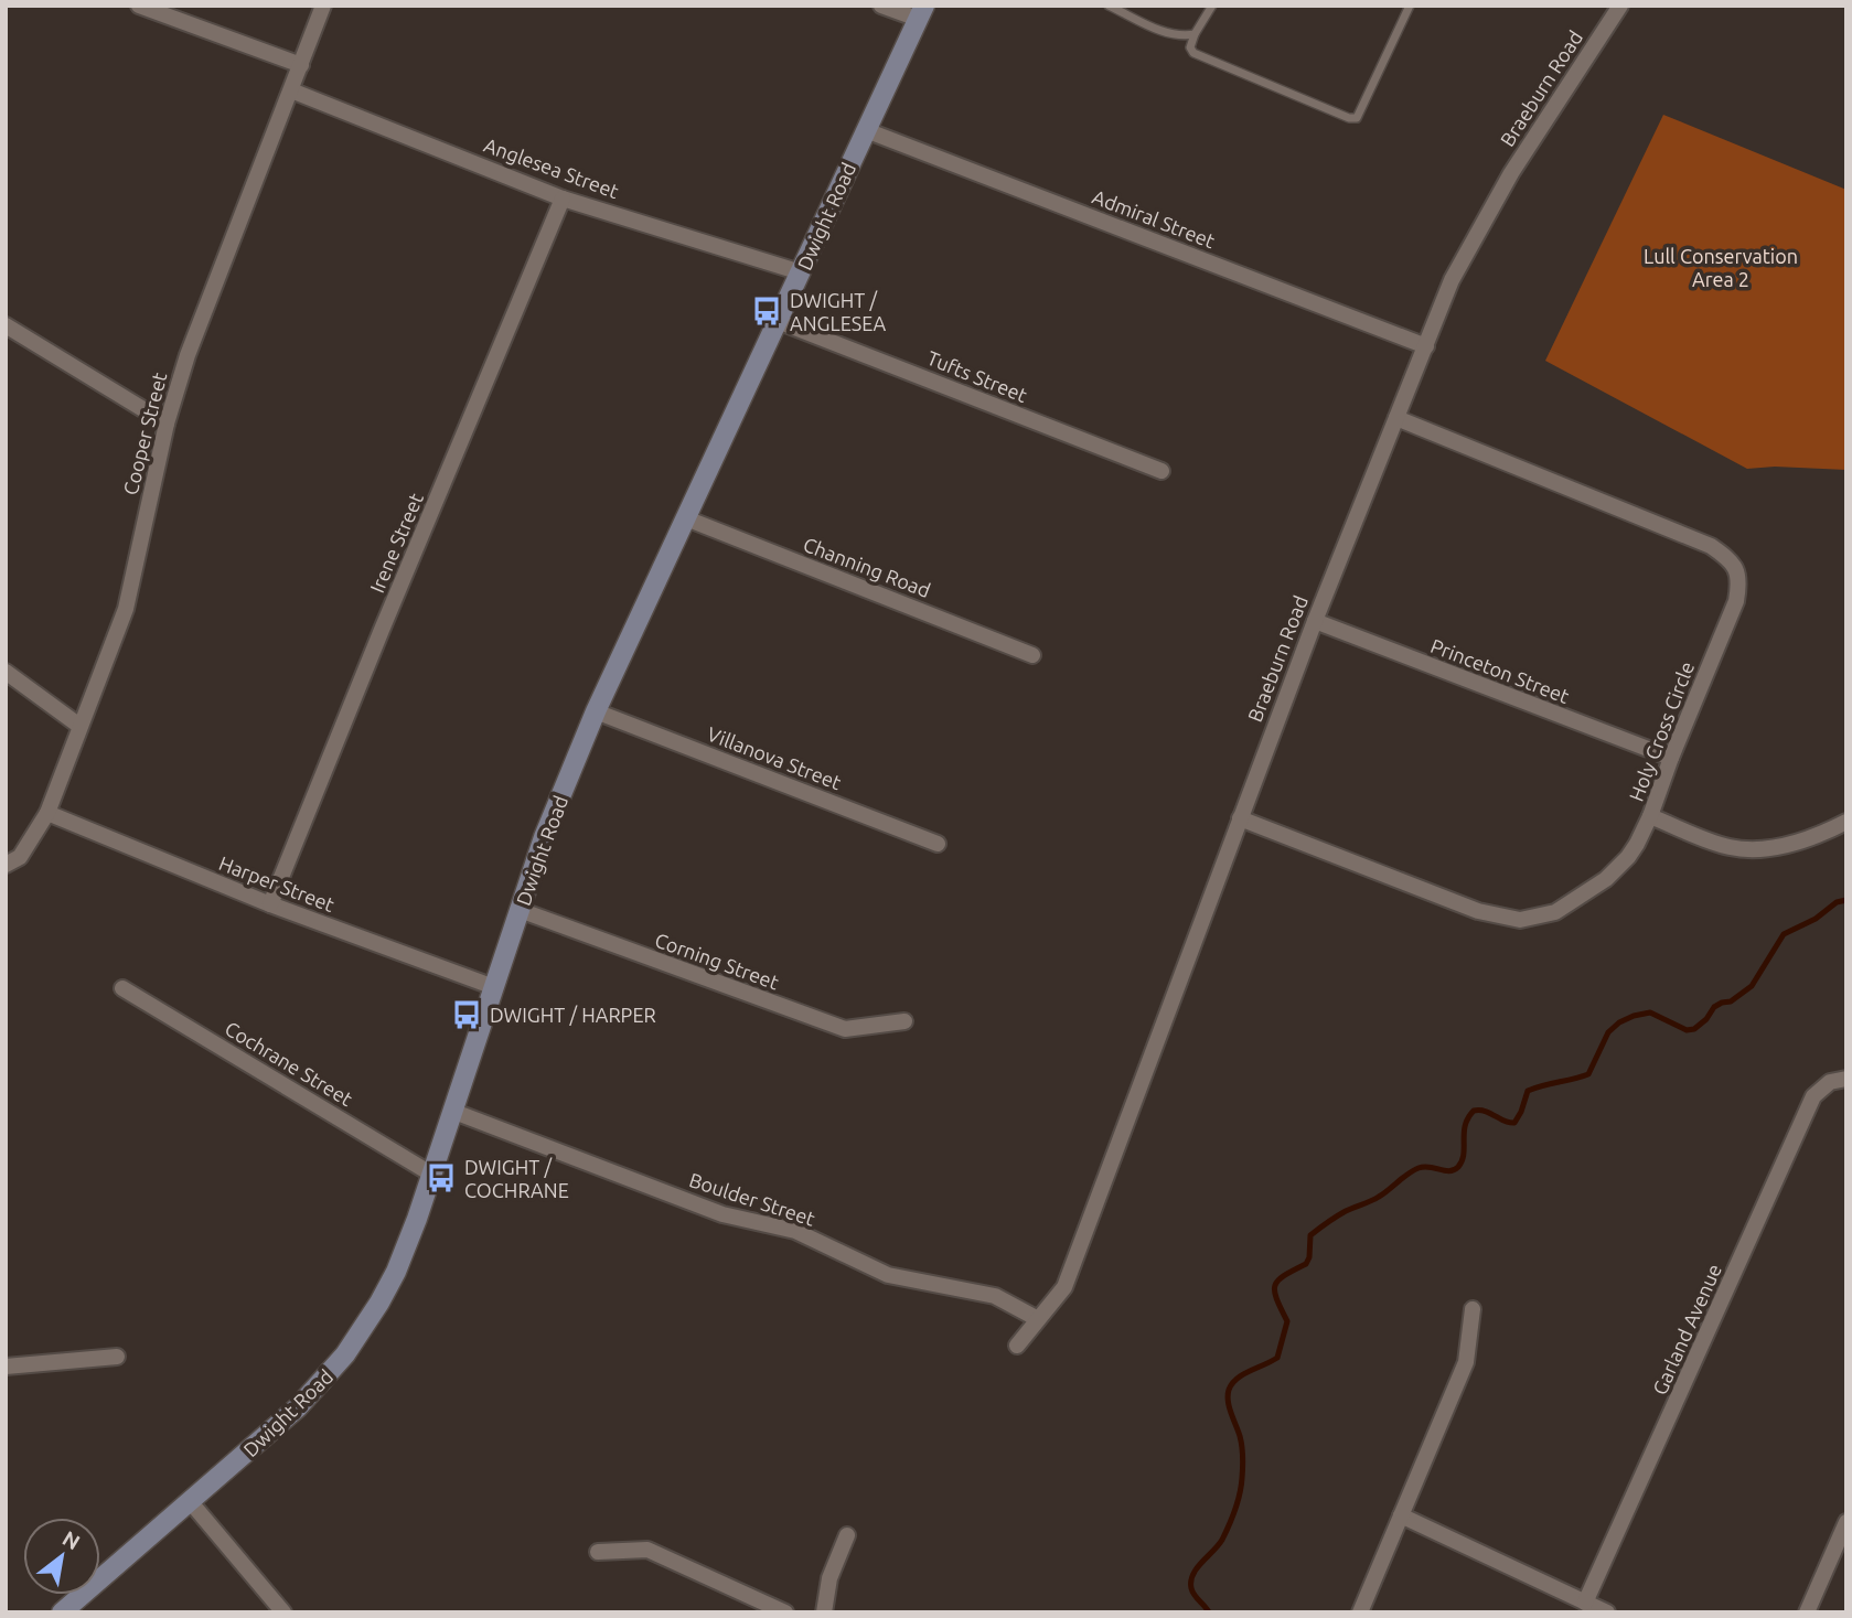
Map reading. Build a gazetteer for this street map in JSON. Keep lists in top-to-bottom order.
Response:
{
  "streets": {
    "main road": ["Dwight Road"],
    "street": [
      "Braeburn Road",
      "Anglesea Street",
      "Admiral Street",
      "Tufts Street",
      "Cooper Street",
      "Irene Street",
      "Channing Road",
      "Princeton Street",
      "Holy Cross Circle",
      "Villanova Street",
      "Harper Street",
      "Corning Street",
      "Cochrane Street",
      "Boulder Street",
      "Garland Avenue"
    ]
  },
  "crossings": [
    ["Braeburn Road", "Admiral Street"],
    ["Braeburn Road", "Princeton Street"],
    ["Braeburn Road", "Holy Cross Circle"],
    ["Braeburn Road", "Boulder Street"],
    ["Anglesea Street", "Dwight Road"],
    ["Anglesea Street", "Cooper Street"],
    ["Anglesea Street", "Irene Street"],
    ["Dwight Road", "Admiral Street"],
    ["Dwight Road", "Tufts Street"],
    ["Dwight Road", "Channing Road"],
    ["Dwight Road", "Villanova Street"],
    ["Dwight Road", "Harper Street"],
    ["Dwight Road", "Corning Street"],
    ["Dwight Road", "Cochrane Street"],
    ["Dwight Road", "Boulder Street"],
    ["Cooper Street", "Harper Street"],
    ["Irene Street", "Harper Street"],
    ["Princeton Street", "Holy Cross Circle"]
  ],
  "parks": ["Lull Conservation Area 2"],
  "places": {
    "bus stop": ["DWIGHT / ANGLESEA", "DWIGHT / HARPER", "DWIGHT / COCHRANE"]
  },
  "north": "top right"
}
